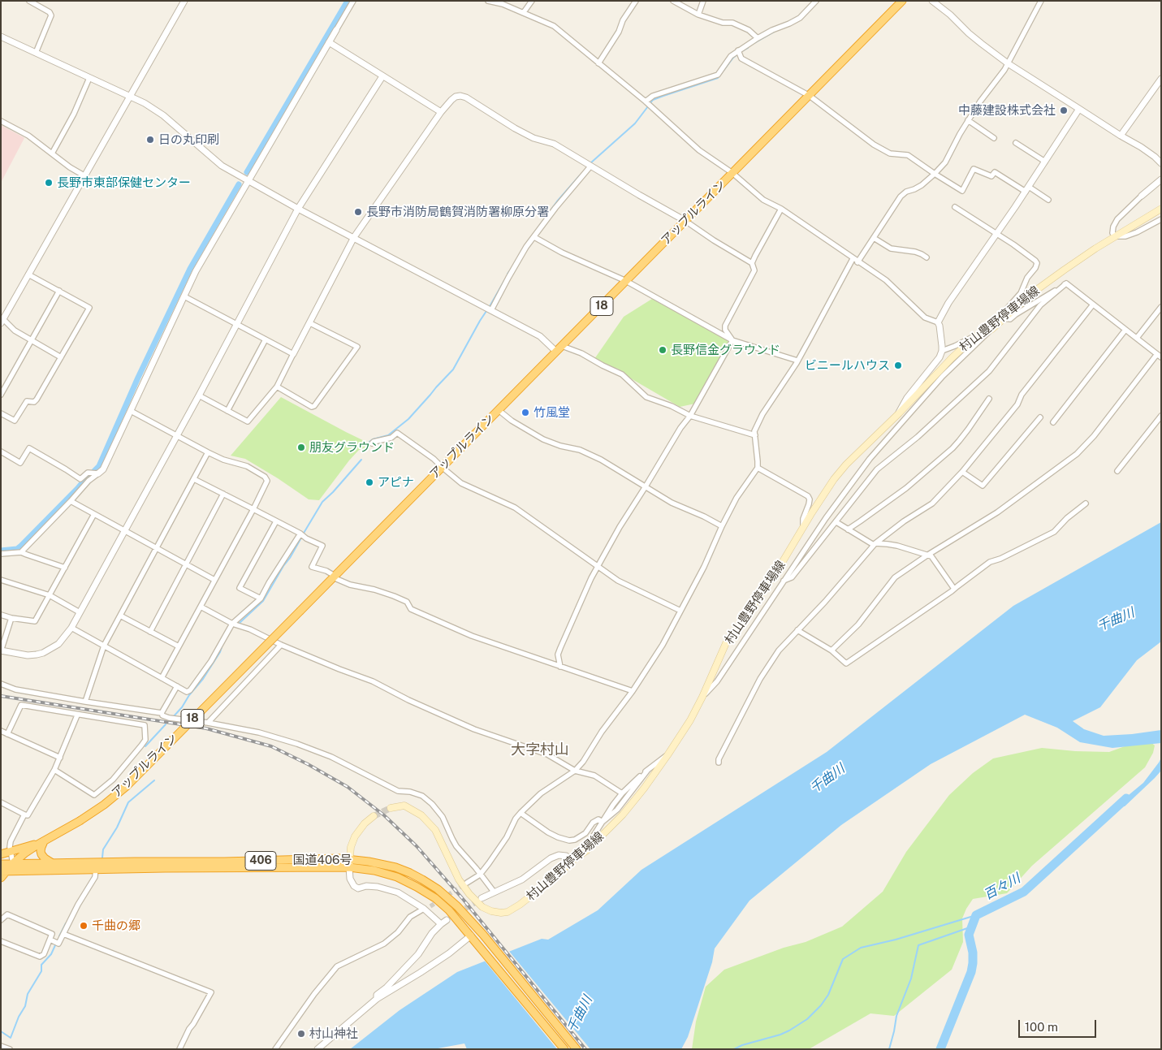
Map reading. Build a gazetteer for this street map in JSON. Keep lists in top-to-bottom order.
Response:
{
  "streets": {
    "highway": [
      "アップルライン",
      "18",
      "国道406号",
      "406"
    ],
    "main road": ["村山豊野停車場線"]
  },
  "crossings": [
    ["アップルライン", "18"],
    ["アップルライン", "国道406号"],
    ["18", "国道406号"]
  ],
  "districts": ["大字村山"],
  "water": ["千曲川", "百々川"],
  "places": [
    "中藤建設株式会社",
    "日の丸印刷",
    "長野市東部保健センター",
    "長野市消防局鶴賀消防署柳原分署",
    "長野信金グラウンド",
    "ビニールハウス",
    "竹風堂",
    "朋友グラウンド",
    "アピナ",
    "千曲の郷",
    "村山神社"
  ],
  "scale_bar": "100 m"
}
